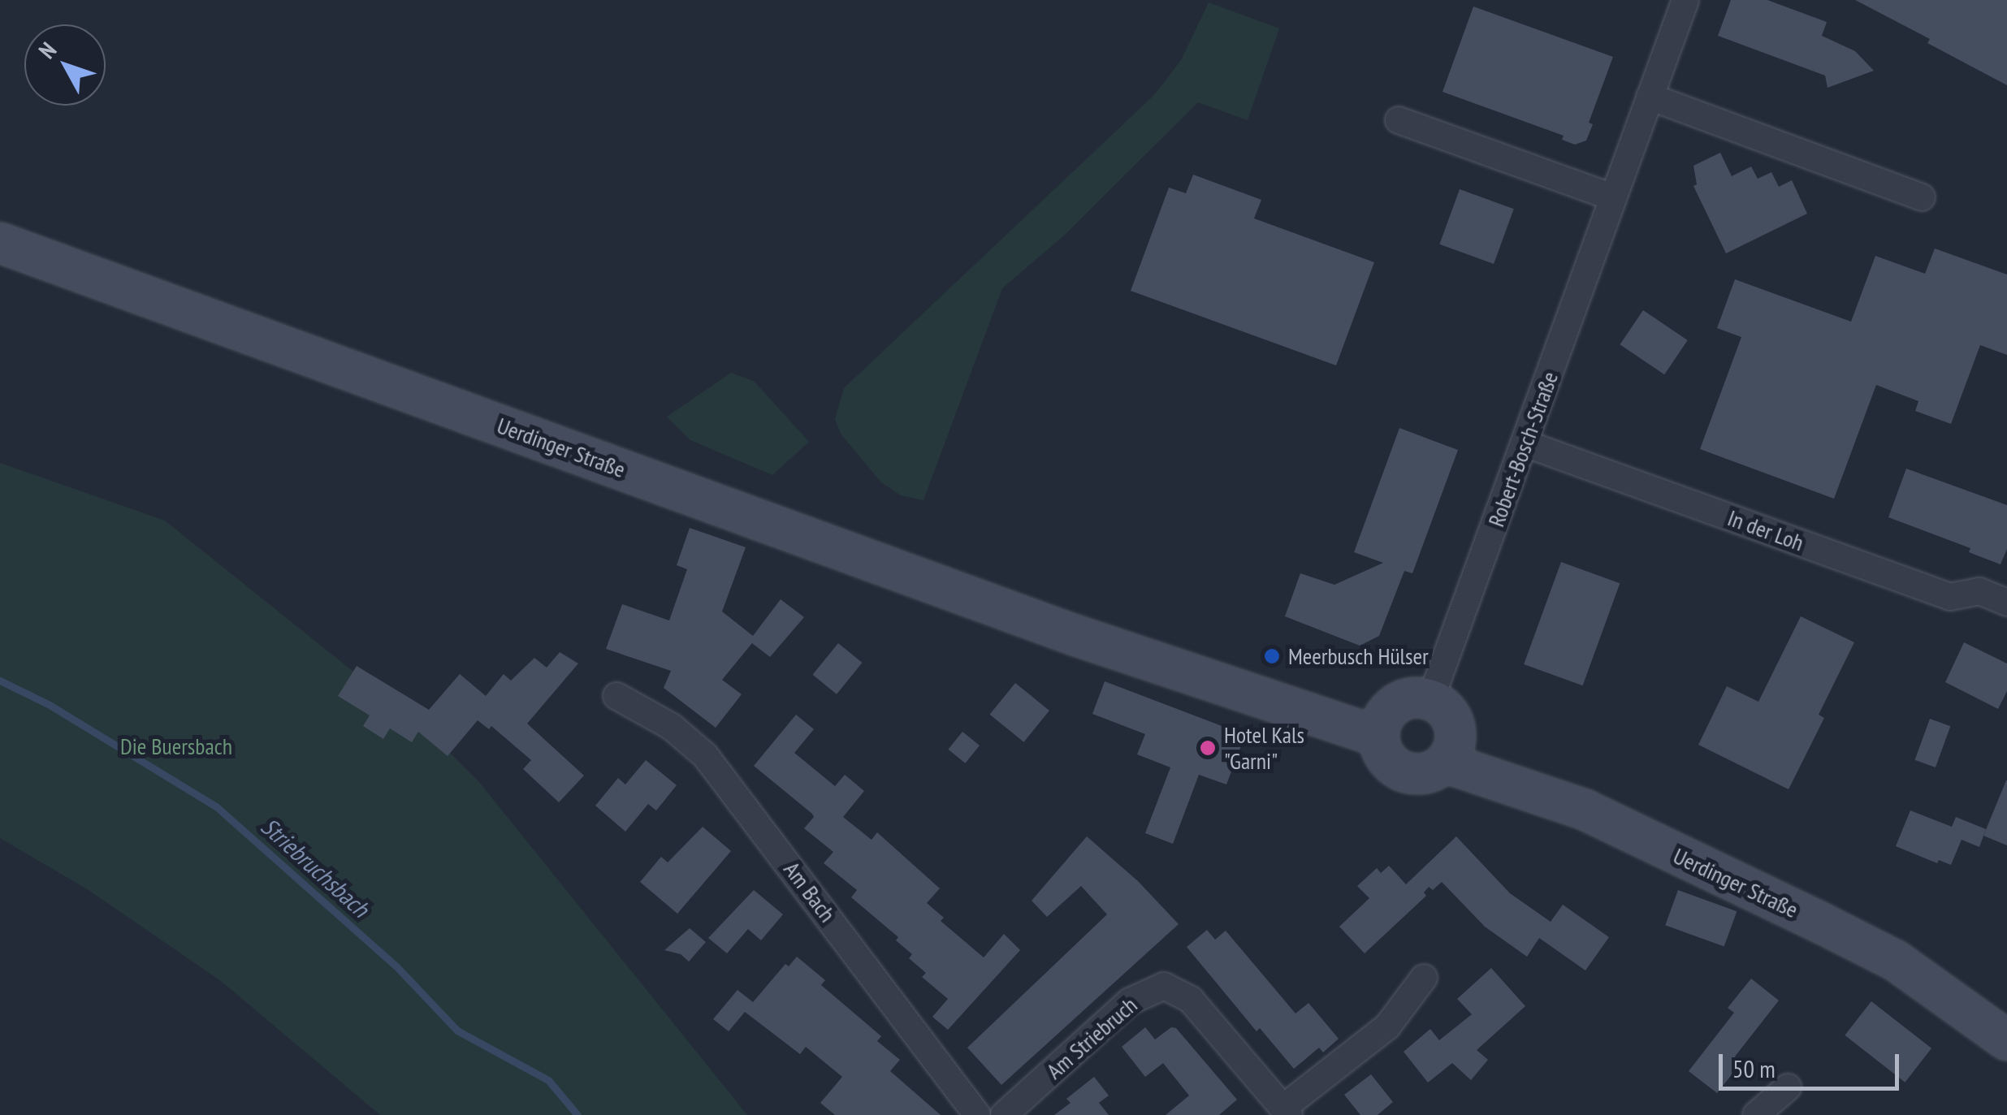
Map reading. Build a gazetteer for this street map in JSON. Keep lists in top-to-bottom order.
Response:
{
  "streets": {
    "street": [
      "Uerdinger Straße",
      "Robert-Bosch-Straße",
      "In der Loh",
      "Am Bach",
      "Am Striebruch"
    ]
  },
  "crossings": [
    ["Uerdinger Straße", "Robert-Bosch-Straße"],
    ["Robert-Bosch-Straße", "In der Loh"]
  ],
  "water": ["Striebruchsbach"],
  "parks": ["Die Buersbach"],
  "places": ["Meerbusch Hülser", "Hotel Kals \"Garni\""],
  "scale_bar": "50 m",
  "north": "top left"
}
